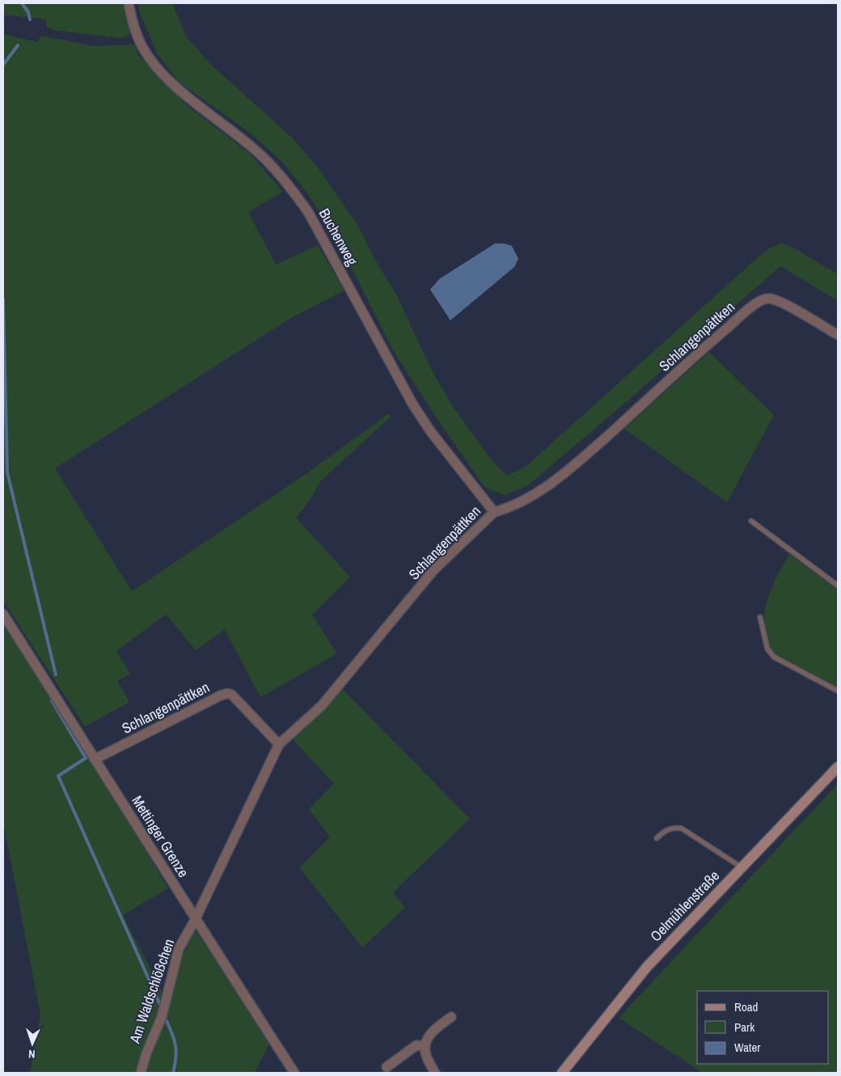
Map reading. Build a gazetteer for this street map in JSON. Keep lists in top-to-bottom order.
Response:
{
  "streets": {
    "street": [
      "Buchenweg",
      "Schlangenpättken",
      "Mettinger Grenze",
      "Oelmühlenstraße",
      "Am Waldschlößchen"
    ]
  },
  "crossings": [
    ["Buchenweg", "Schlangenpättken"],
    ["Schlangenpättken", "Mettinger Grenze"],
    ["Schlangenpättken", "Am Waldschlößchen"],
    ["Mettinger Grenze", "Am Waldschlößchen"]
  ],
  "legend": ["Road", "Park", "Water"],
  "north": "bottom"
}
